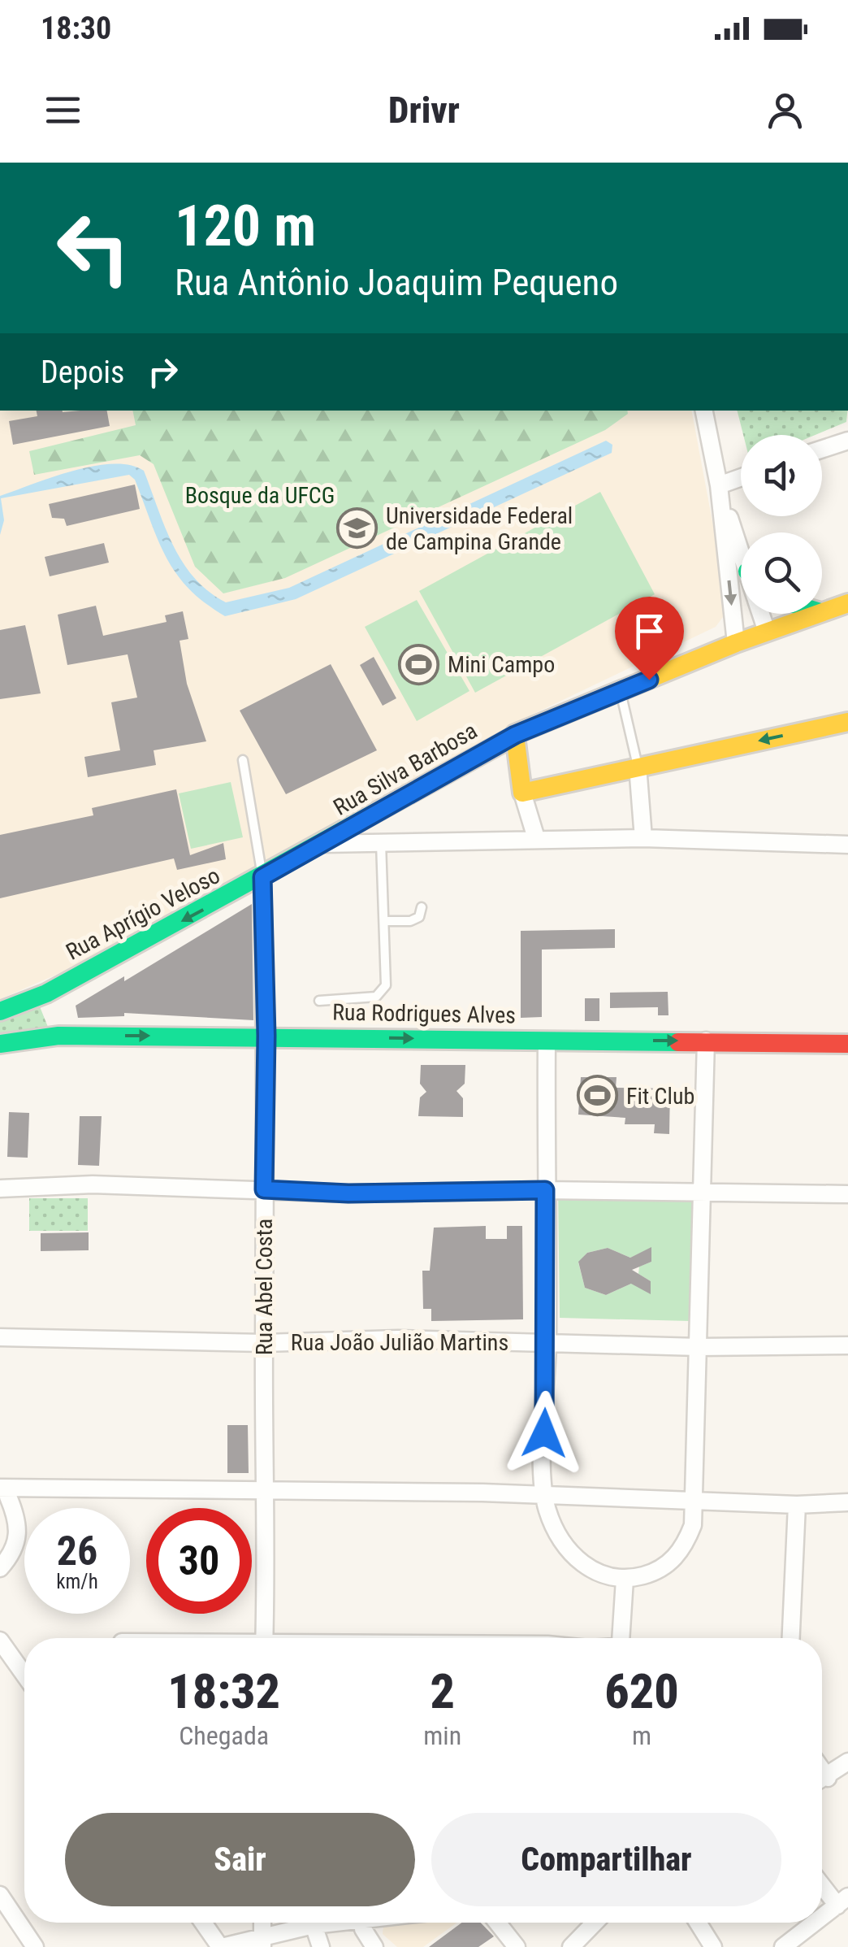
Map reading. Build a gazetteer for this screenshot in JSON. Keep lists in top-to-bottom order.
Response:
{
  "streets": {
    "main road": ["Rua Silva Barbosa", "Rua Aprígio Veloso", "Rua Rodrigues Alves"],
    "street": ["Rua Abel Costa", "Rua João Julião Martins"]
  },
  "crossings": [
    ["Rua Silva Barbosa", "Rua Aprígio Veloso"],
    ["Rua Silva Barbosa", "Rua Abel Costa"],
    ["Rua Aprígio Veloso", "Rua Abel Costa"],
    ["Rua Rodrigues Alves", "Rua Abel Costa"],
    ["Rua Abel Costa", "Rua João Julião Martins"]
  ],
  "one_way": ["Rua Aprígio Veloso", "Rua Rodrigues Alves"],
  "parks": ["Bosque da UFCG"],
  "places": {
    "school or university": ["Universidade Federal de Campina Grande"],
    "sports": ["Mini Campo", "Fit Club"]
  },
  "page": {
    "status": "18:30",
    "header": "Drivr",
    "turn": ["120 m", "Rua Antônio Joaquim Pequeno"],
    "then": "Depois",
    "speed": "26 km/h",
    "limit": "30",
    "eta": [
      "18:32",
      "Chegada",
      "2",
      "min",
      "620",
      "m"
    ],
    "buttons": ["Sair", "Compartilhar"]
  }
}
